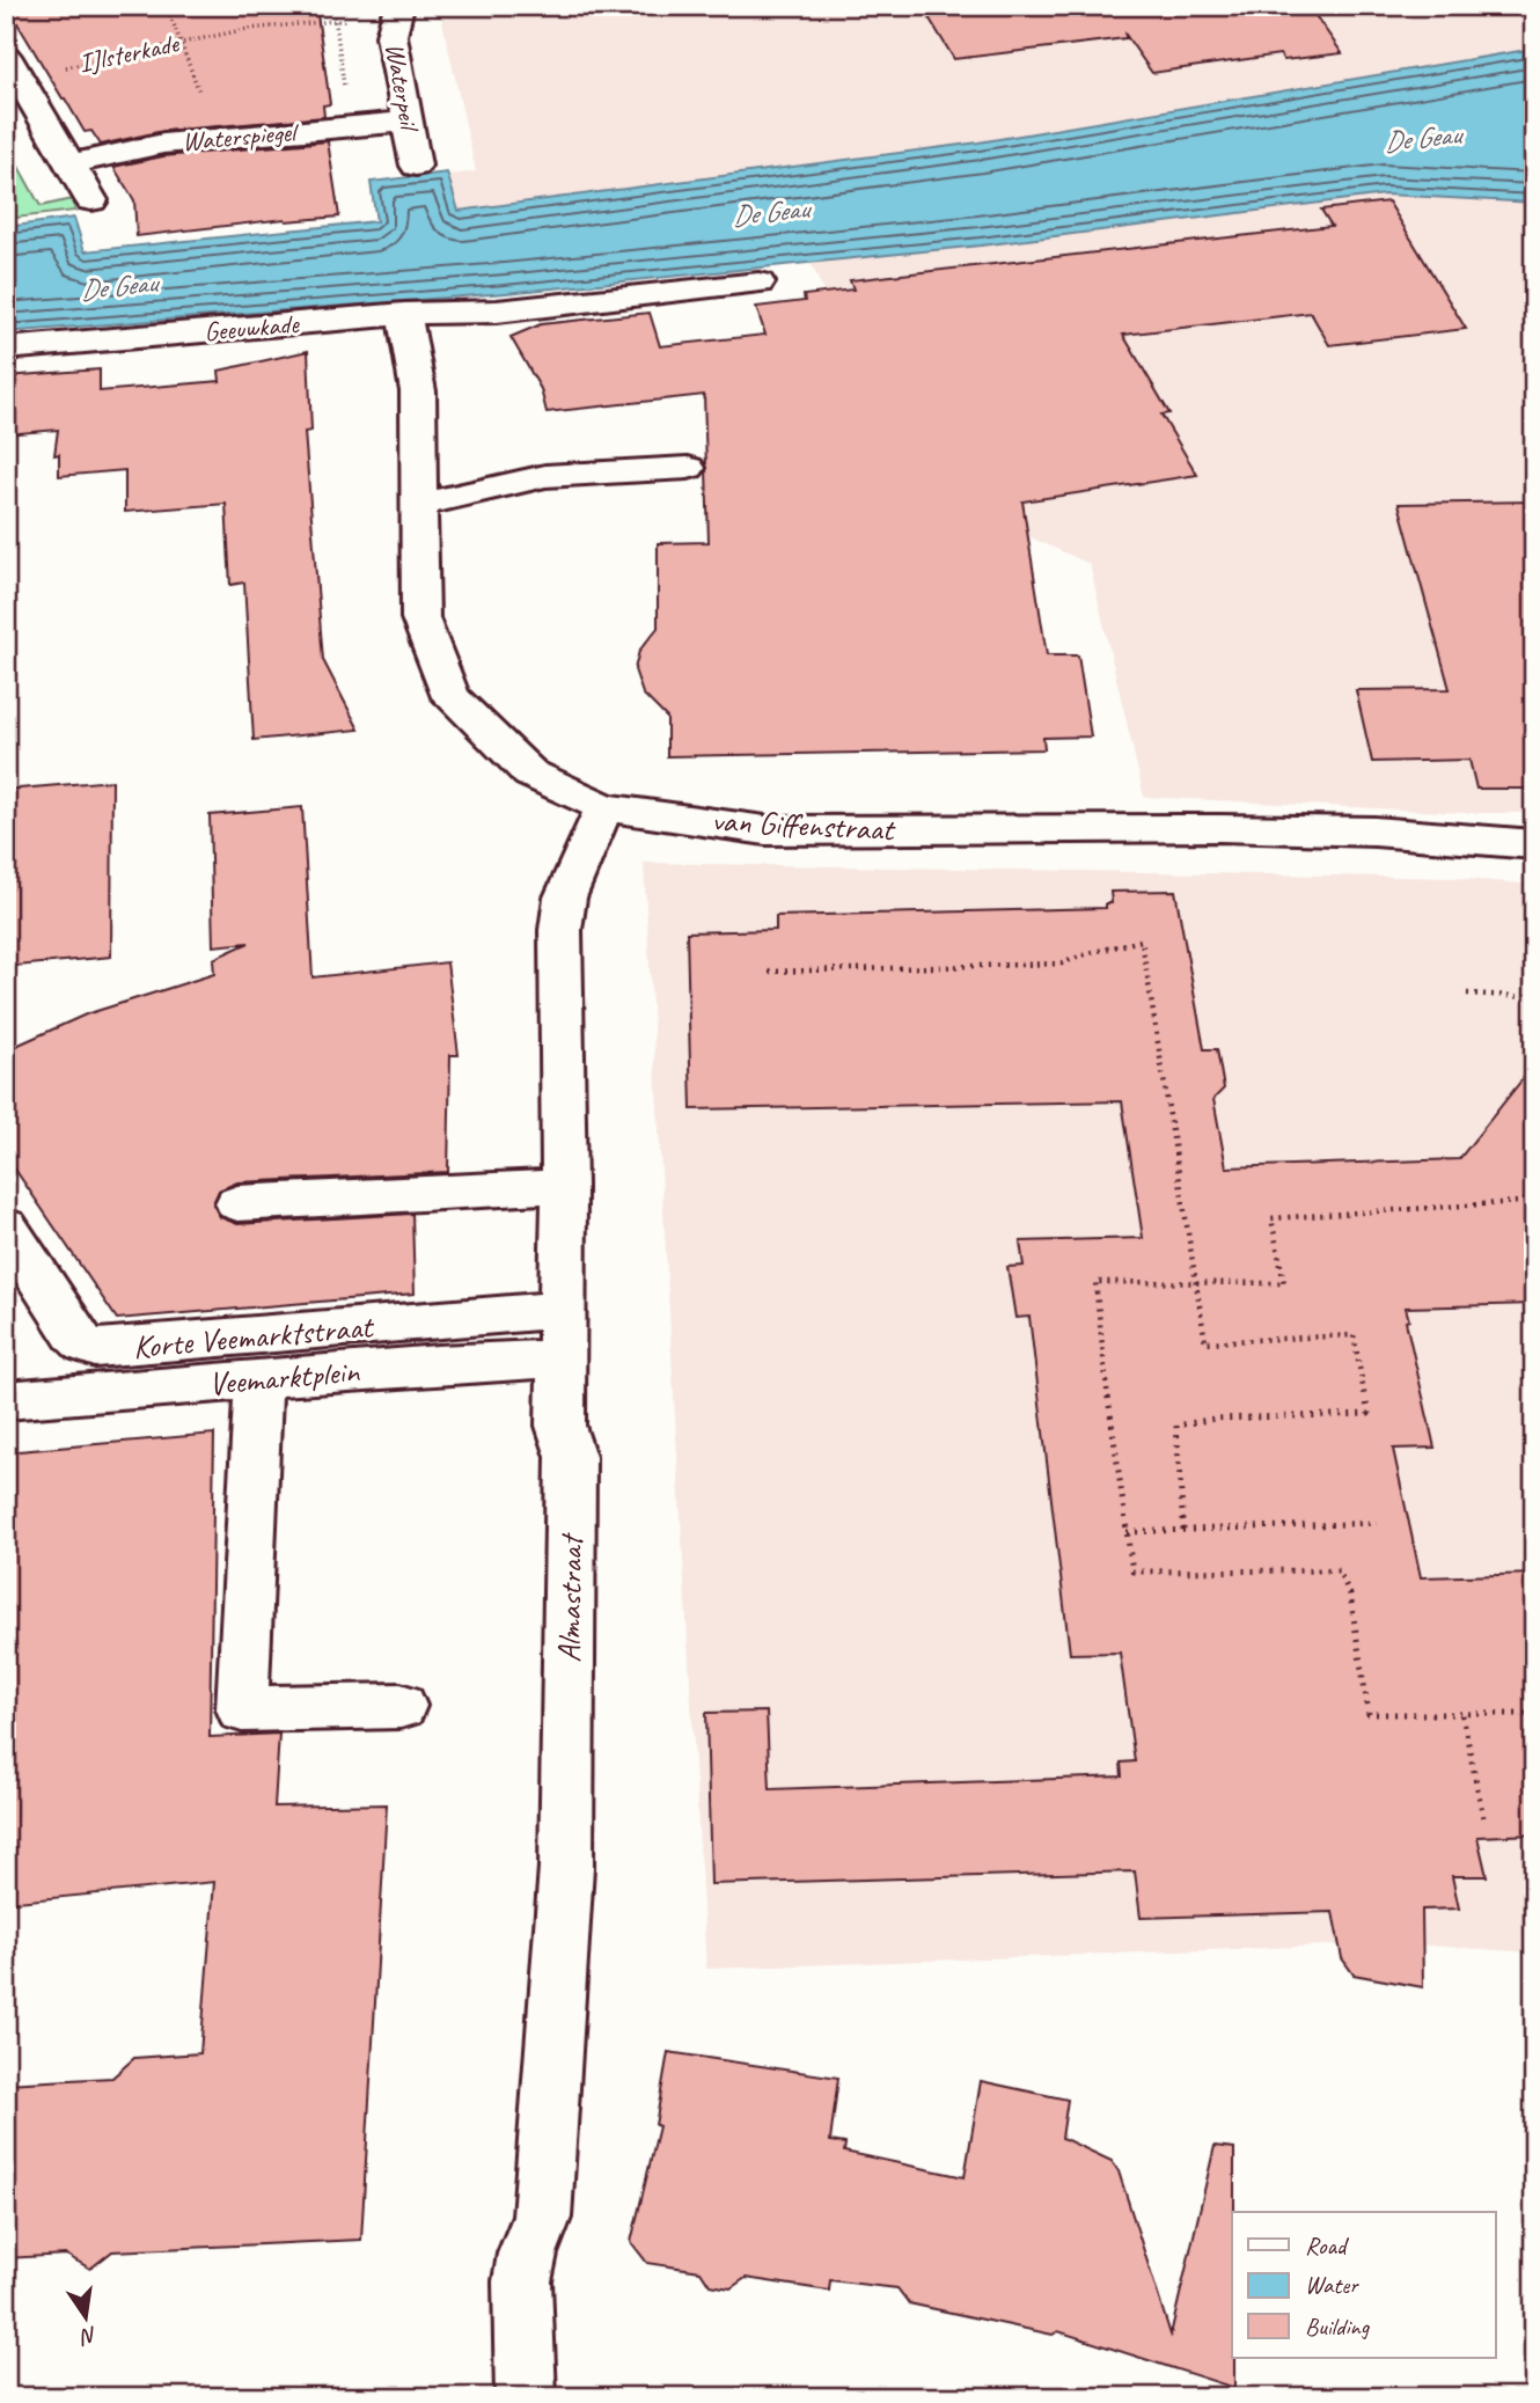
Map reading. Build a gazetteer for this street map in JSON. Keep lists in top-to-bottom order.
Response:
{
  "streets": {
    "street": [
      "Waterpeil",
      "Waterspiegel",
      "Geeuwkade",
      "van Giffenstraat",
      "Korte Veemarktstraat",
      "Veemarktplein",
      "Almastraat"
    ],
    "path": ["IJlsterkade"]
  },
  "crossings": [
    ["IJlsterkade", "Waterpeil"],
    ["Waterpeil", "Waterspiegel"],
    ["Geeuwkade", "van Giffenstraat"],
    ["van Giffenstraat", "Almastraat"],
    ["Korte Veemarktstraat", "Veemarktplein"],
    ["Korte Veemarktstraat", "Almastraat"],
    ["Veemarktplein", "Almastraat"]
  ],
  "water": ["De Geau"],
  "legend": ["Road", "Water", "Building"],
  "north": "bottom"
}
